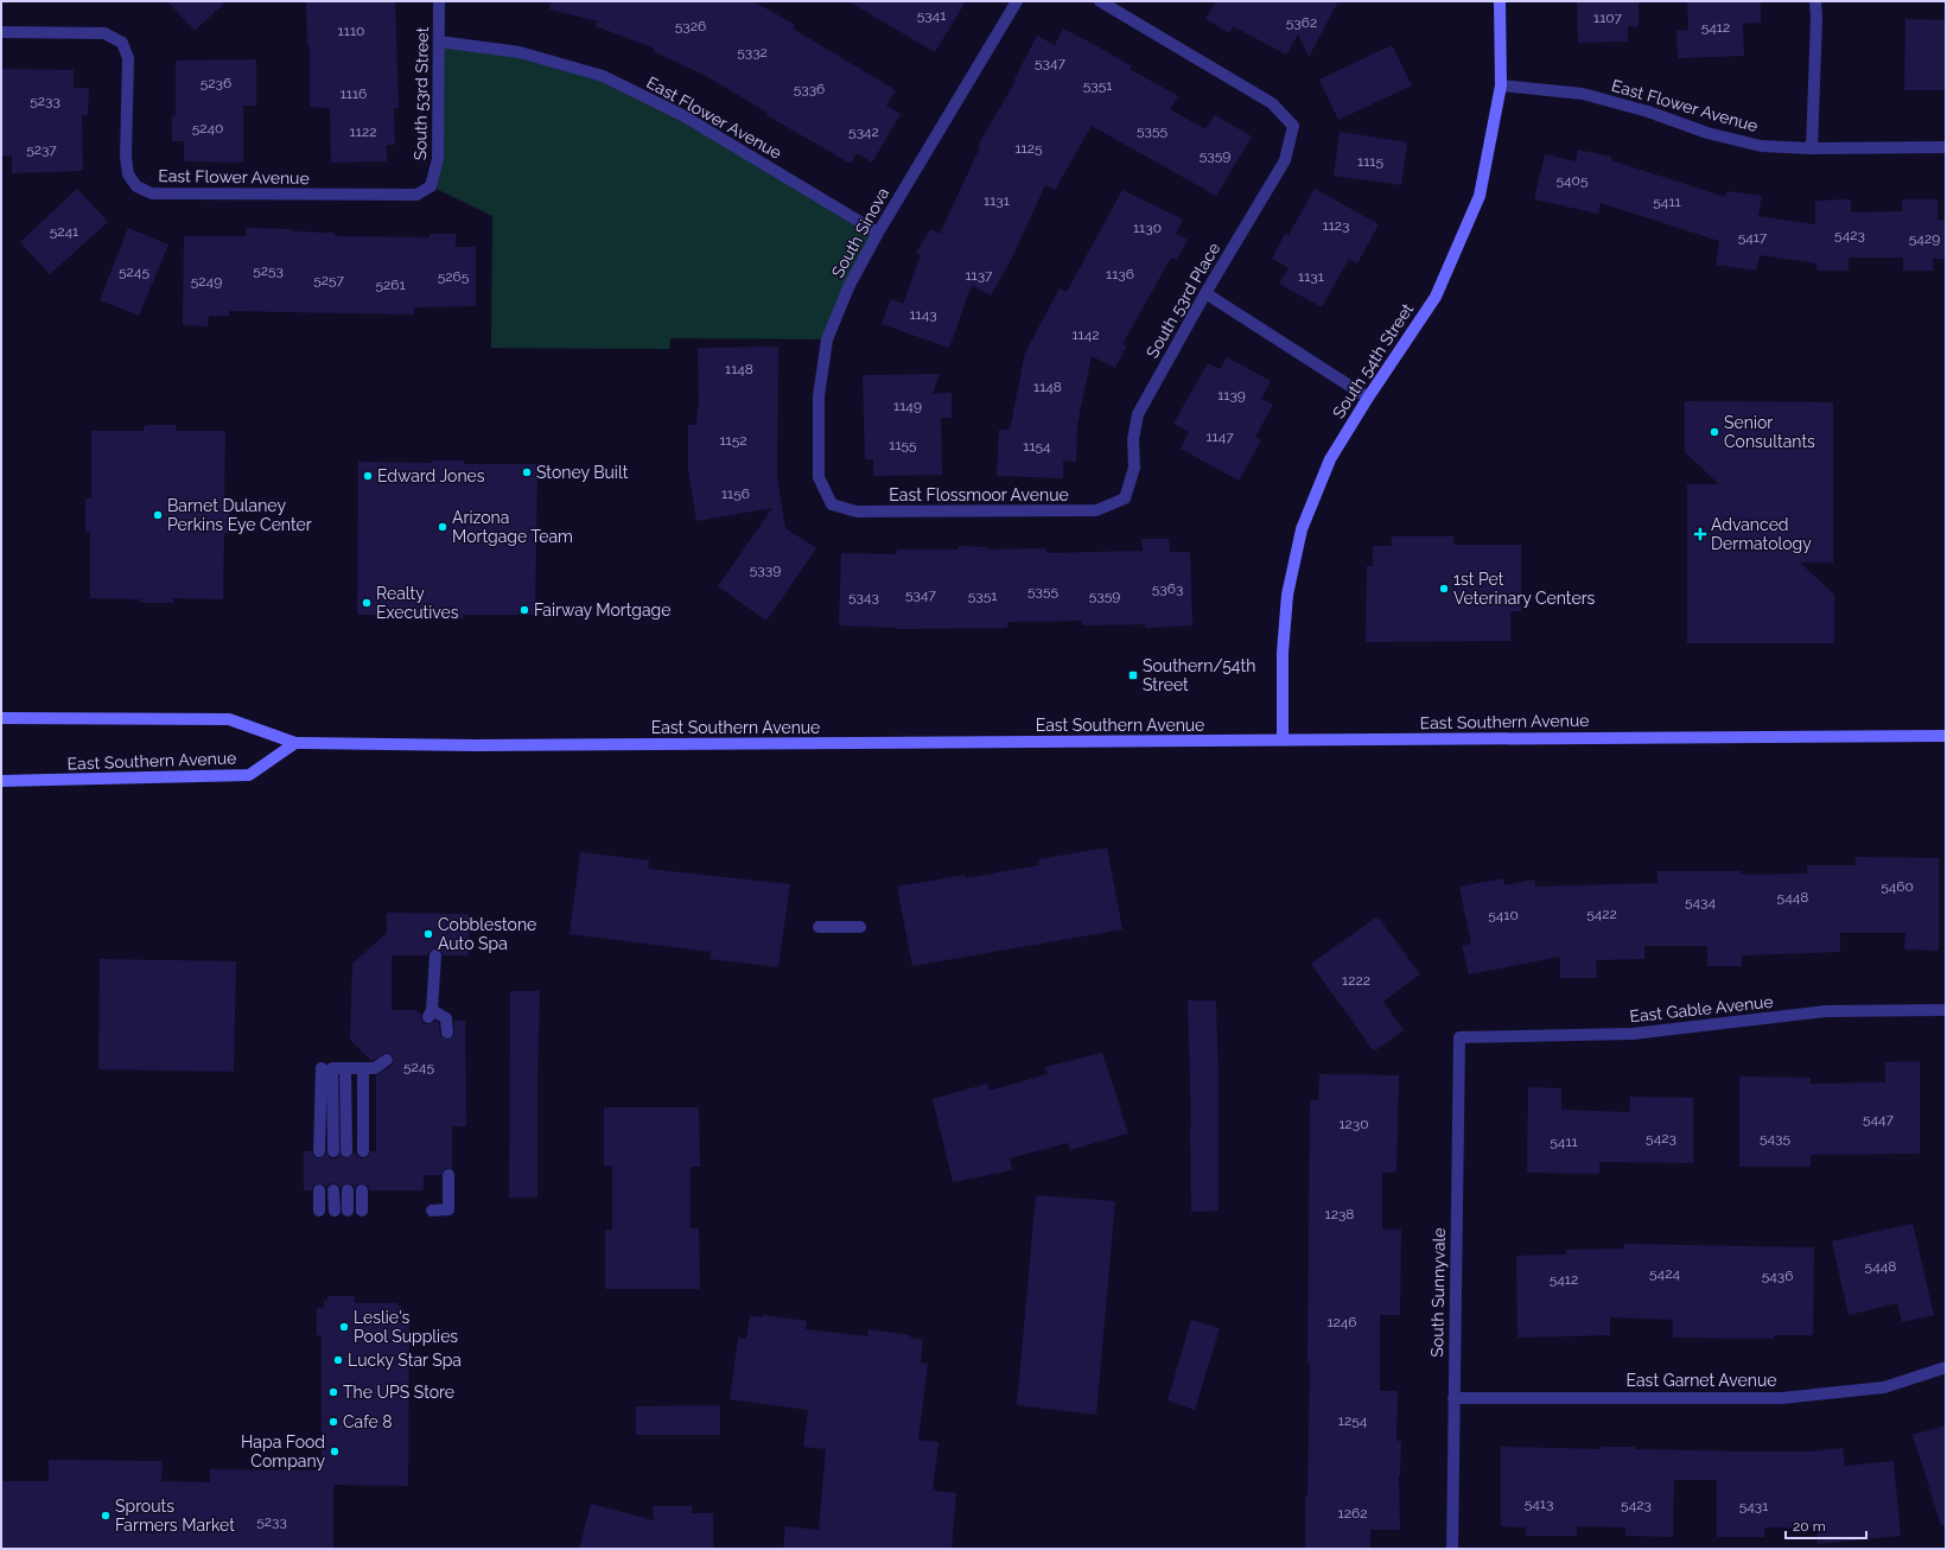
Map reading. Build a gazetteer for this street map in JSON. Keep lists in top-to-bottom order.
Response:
{
  "streets": {
    "main road": ["South 54th Street", "East Southern Avenue"],
    "street": [
      "South 53rd Street",
      "East Flower Avenue",
      "South Sinova",
      "South 53rd Place",
      "East Flossmoor Avenue",
      "East Gable Avenue",
      "South Sunnyvale",
      "East Garnet Avenue"
    ]
  },
  "crossings": [
    ["South 53rd Street", "East Flower Avenue"],
    ["East Flower Avenue", "South Sinova"],
    ["East Flower Avenue", "South 54th Street"],
    ["South Sinova", "East Flossmoor Avenue"],
    ["South 53rd Place", "East Flossmoor Avenue"],
    ["South 54th Street", "East Southern Avenue"],
    ["East Gable Avenue", "South Sunnyvale"],
    ["South Sunnyvale", "East Garnet Avenue"]
  ],
  "places": {
    "other": [
      "Senior Consultants",
      "Stoney Built",
      "Edward Jones",
      "Barnet Dulaney Perkins Eye Center",
      "Arizona Mortgage Team",
      "1st Pet Veterinary Centers",
      "Realty Executives",
      "Fairway Mortgage",
      "Cobblestone Auto Spa",
      "Leslie's Pool Supplies",
      "Lucky Star Spa",
      "The UPS Store",
      "Cafe 8",
      "Hapa Food Company",
      "Sprouts Farmers Market"
    ],
    "health": ["Advanced Dermatology"],
    "transit": ["Southern/54th Street"]
  },
  "house_numbers": [
    "5341",
    "1107",
    "5362",
    "5326",
    "5412",
    "1110",
    "5332",
    "5347",
    "5236",
    "5351",
    "5336",
    "1116",
    "5233",
    "5240",
    "5355",
    "1122",
    "5342",
    "1125",
    "5237",
    "5359",
    "1115",
    "5405",
    "1131",
    "5411",
    "1123",
    "1130",
    "5241",
    "5423",
    "5417",
    "5429",
    "5253",
    "5245",
    "1136",
    "1137",
    "5265",
    "1131",
    "5257",
    "5249",
    "5261",
    "1143",
    "1142",
    "1148",
    "1148",
    "1139",
    "1149",
    "1147",
    "1152",
    "1155",
    "1154",
    "1156",
    "5339",
    "5363",
    "5355",
    "5347",
    "5351",
    "5359",
    "5343",
    "5460",
    "5448",
    "5434",
    "5422",
    "5410",
    "1222",
    "5245",
    "5447",
    "1230",
    "5423",
    "5435",
    "5411",
    "1238",
    "5448",
    "5424",
    "5436",
    "5412",
    "1246",
    "1254",
    "5413",
    "5423",
    "5431",
    "1262",
    "5233"
  ],
  "scale_bar": "20 m"
}
